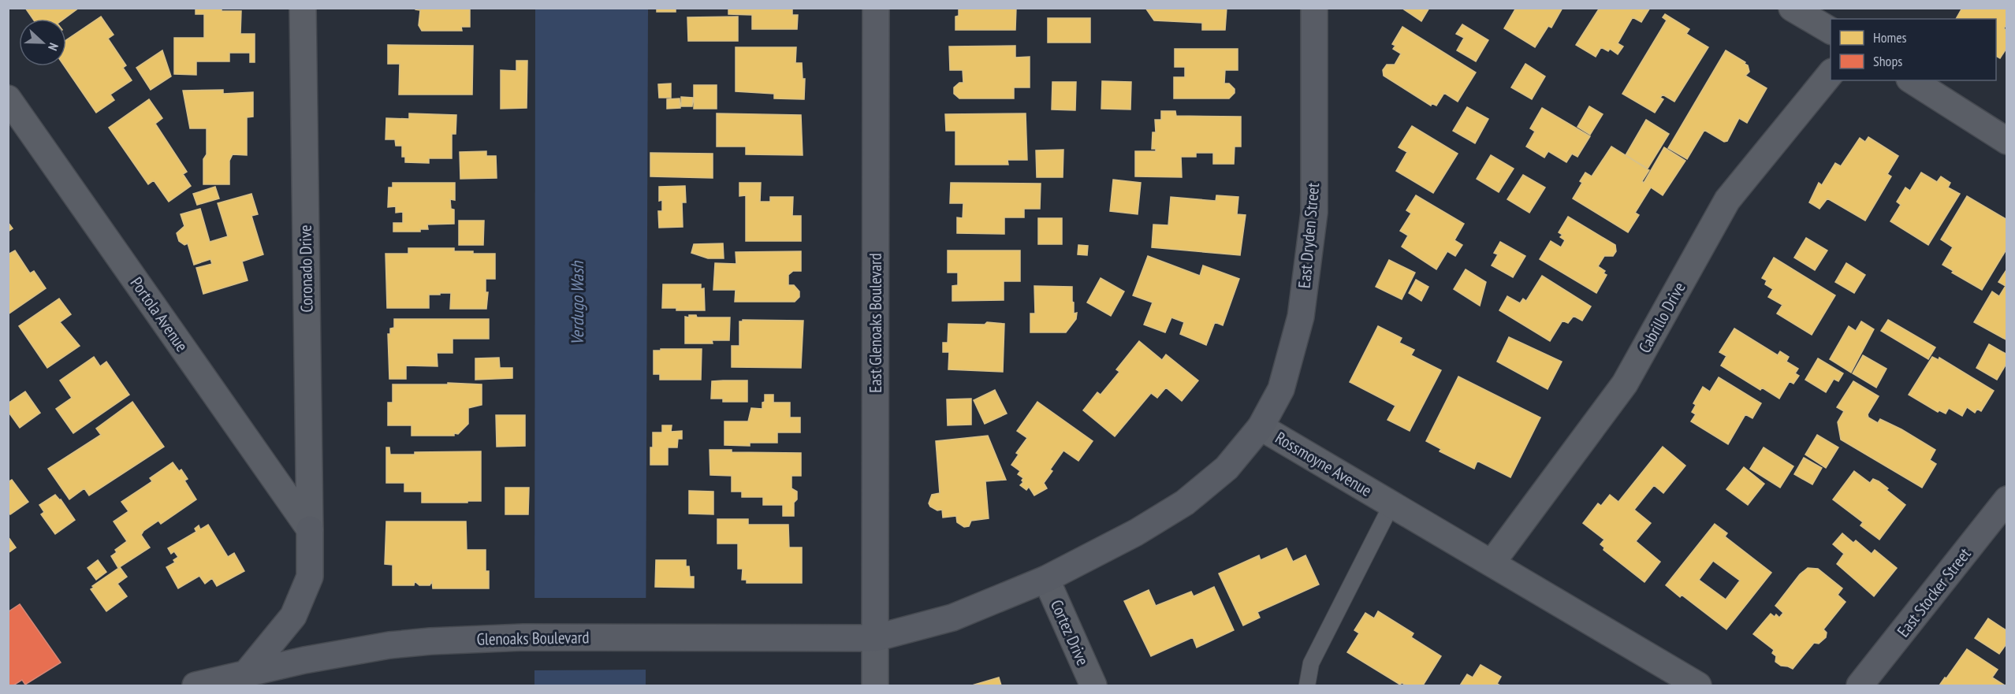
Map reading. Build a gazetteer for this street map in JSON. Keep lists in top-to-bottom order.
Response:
{
  "streets": {
    "street": [
      "East Dryden Street",
      "Coronado Drive",
      "Portola Avenue",
      "Cabrillo Drive",
      "East Glenoaks Boulevard",
      "Rossmoyne Avenue",
      "East Stocker Street",
      "Cortez Drive",
      "Glenoaks Boulevard"
    ]
  },
  "crossings": [
    ["East Dryden Street", "Rossmoyne Avenue"],
    ["Coronado Drive", "Portola Avenue"],
    ["Cabrillo Drive", "Rossmoyne Avenue"],
    ["East Glenoaks Boulevard", "Rossmoyne Avenue"],
    ["East Glenoaks Boulevard", "Glenoaks Boulevard"],
    ["Rossmoyne Avenue", "Cortez Drive"],
    ["Rossmoyne Avenue", "Glenoaks Boulevard"]
  ],
  "water": ["Verdugo Wash"],
  "legend": ["Homes", "Shops"],
  "north": "right"
}
